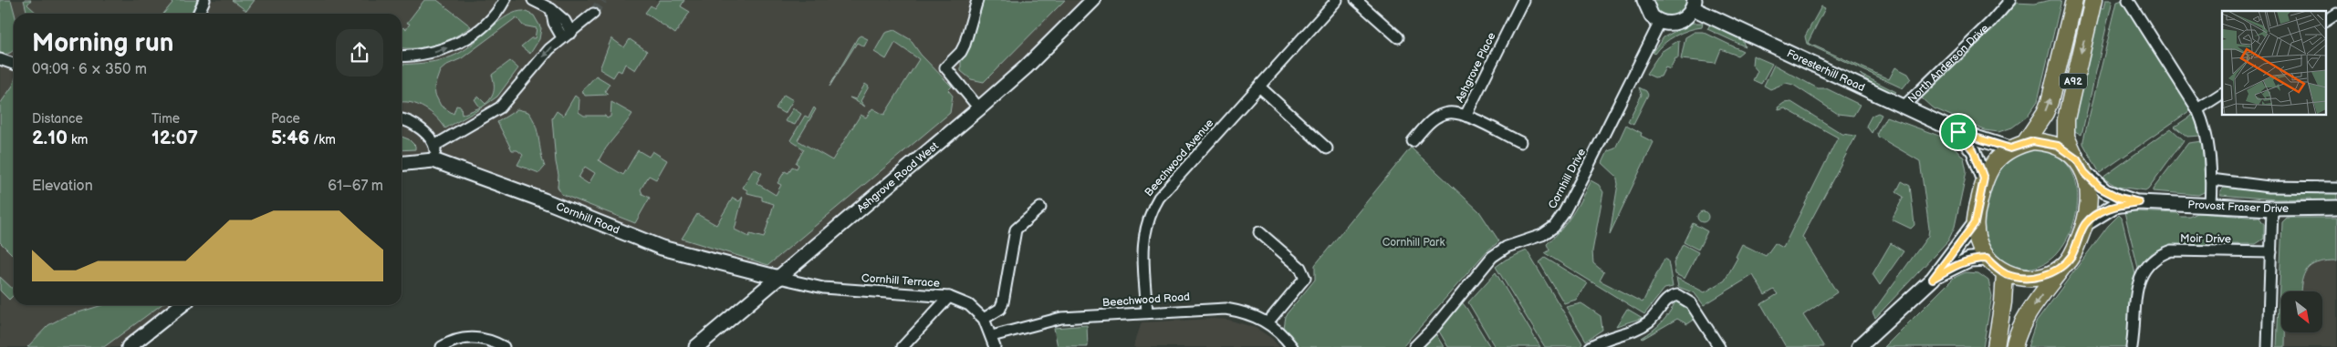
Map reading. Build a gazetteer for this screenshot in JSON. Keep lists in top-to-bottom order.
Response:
{
  "streets": {
    "main road": ["A92"],
    "street": [
      "North Anderson Drive",
      "Ashgrove Place",
      "Foresterhill Road",
      "Beechwood Avenue",
      "Ashgrove Road West",
      "Cornhill Drive",
      "Provost Fraser Drive",
      "Cornhill Road",
      "Moir Drive",
      "Cornhill Terrace",
      "Beechwood Road"
    ]
  },
  "crossings": [
    ["North Anderson Drive", "Foresterhill Road"],
    ["Foresterhill Road", "A92"],
    ["Foresterhill Road", "Provost Fraser Drive"],
    ["A92", "Provost Fraser Drive"],
    ["Beechwood Avenue", "Beechwood Road"],
    ["Ashgrove Road West", "Cornhill Road"],
    ["Ashgrove Road West", "Cornhill Terrace"],
    ["Cornhill Road", "Cornhill Terrace"],
    ["Cornhill Terrace", "Beechwood Road"]
  ],
  "parks": ["Cornhill Park"],
  "north": "bottom right",
  "page": {
    "heading": ["Morning run", "09:09 · 6 × 350 m"],
    "stats": [
      ["Distance", "2.10 km"],
      ["Time", "12:07"],
      ["Pace", "5:46 /km"]
    ],
    "chart": ["Elevation", "61–67 m"]
  }
}
